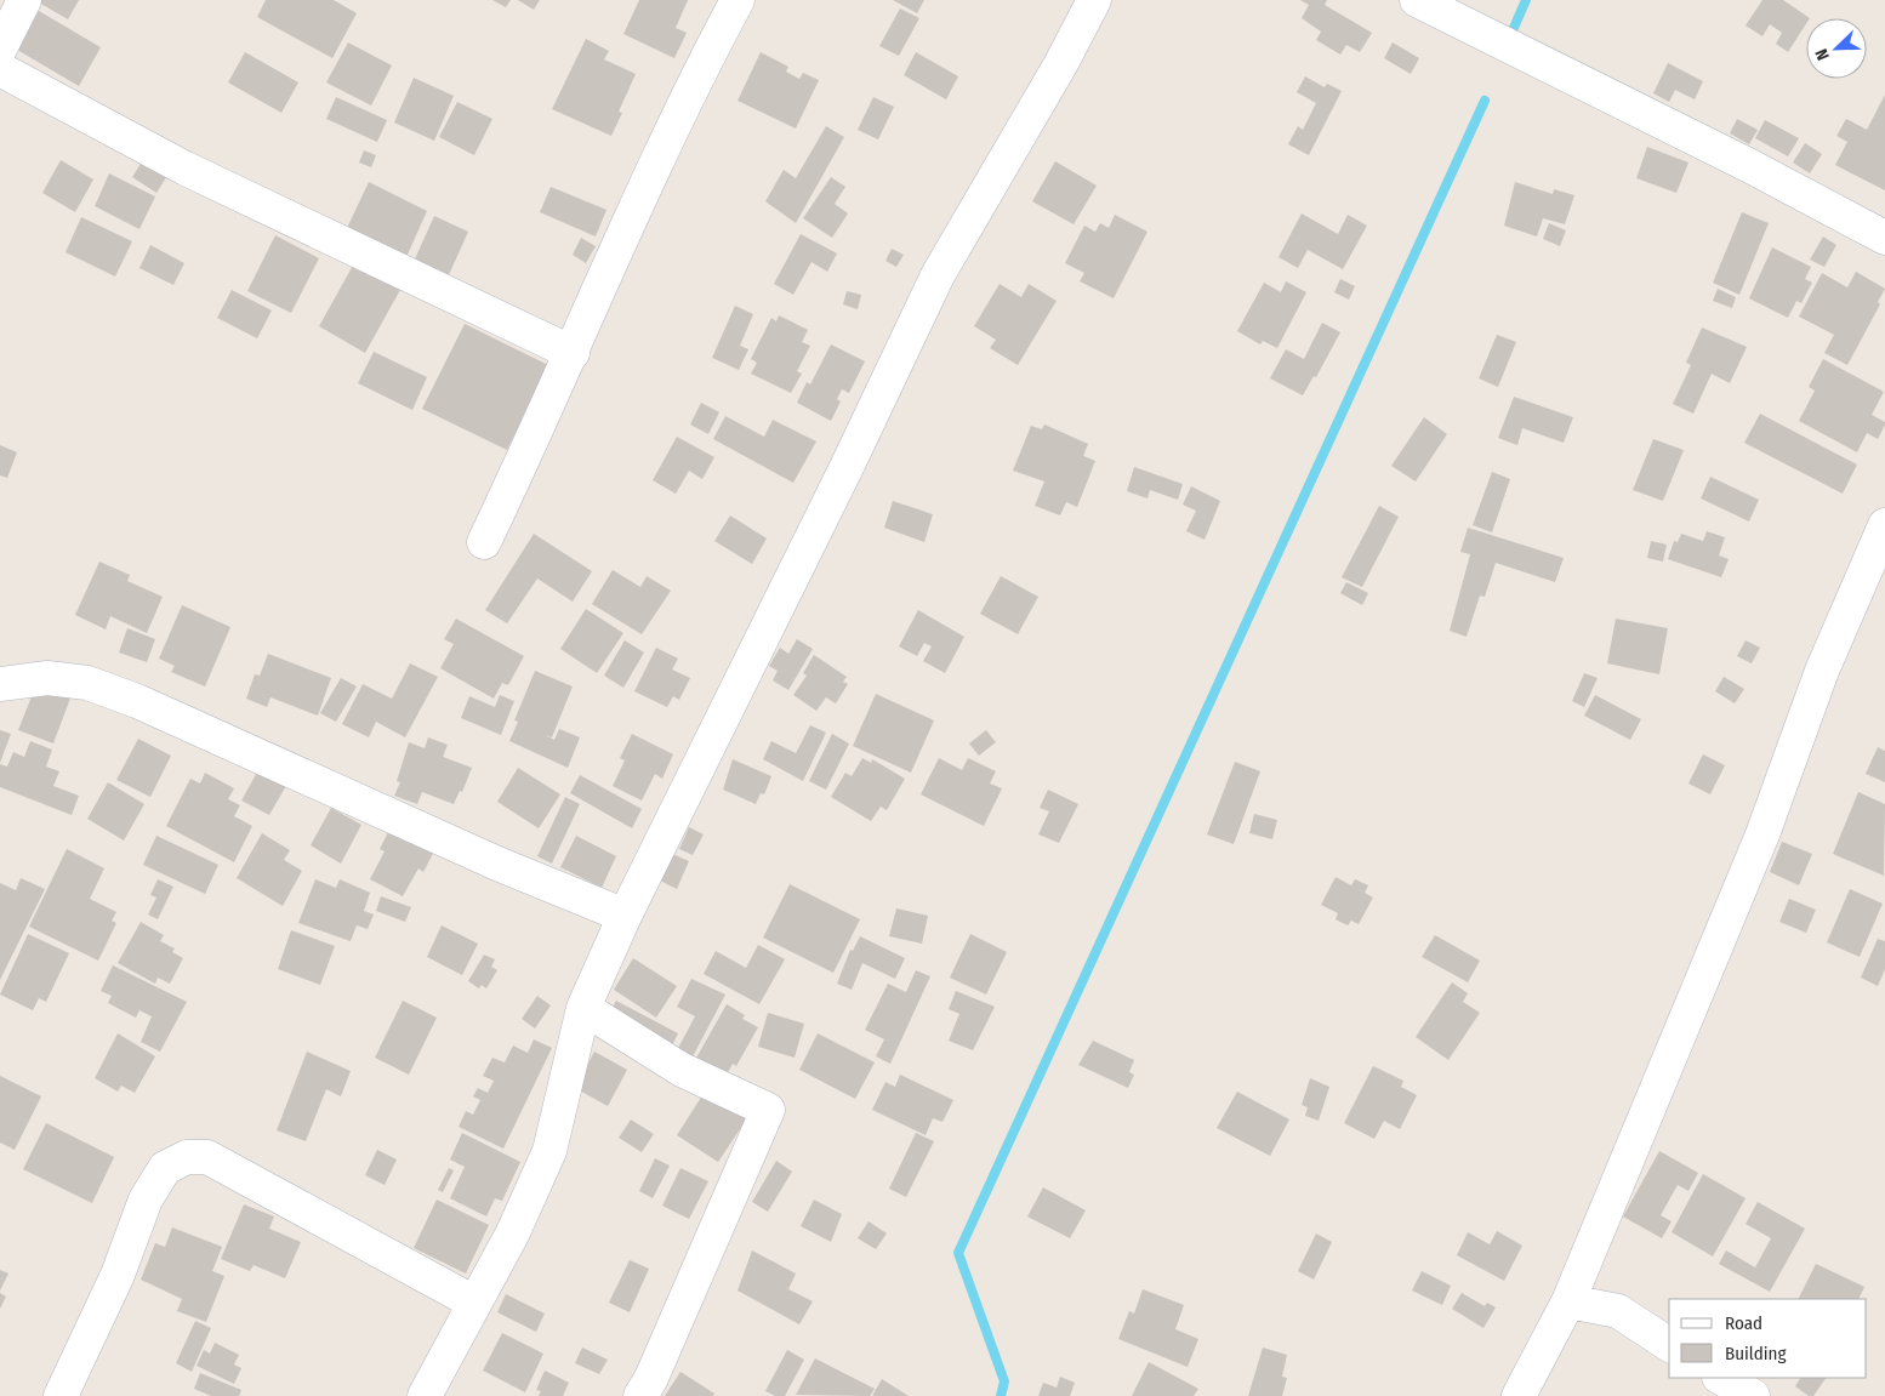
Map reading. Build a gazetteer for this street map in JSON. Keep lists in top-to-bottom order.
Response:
{
  "legend": ["Road", "Building"],
  "north": "bottom left"
}
